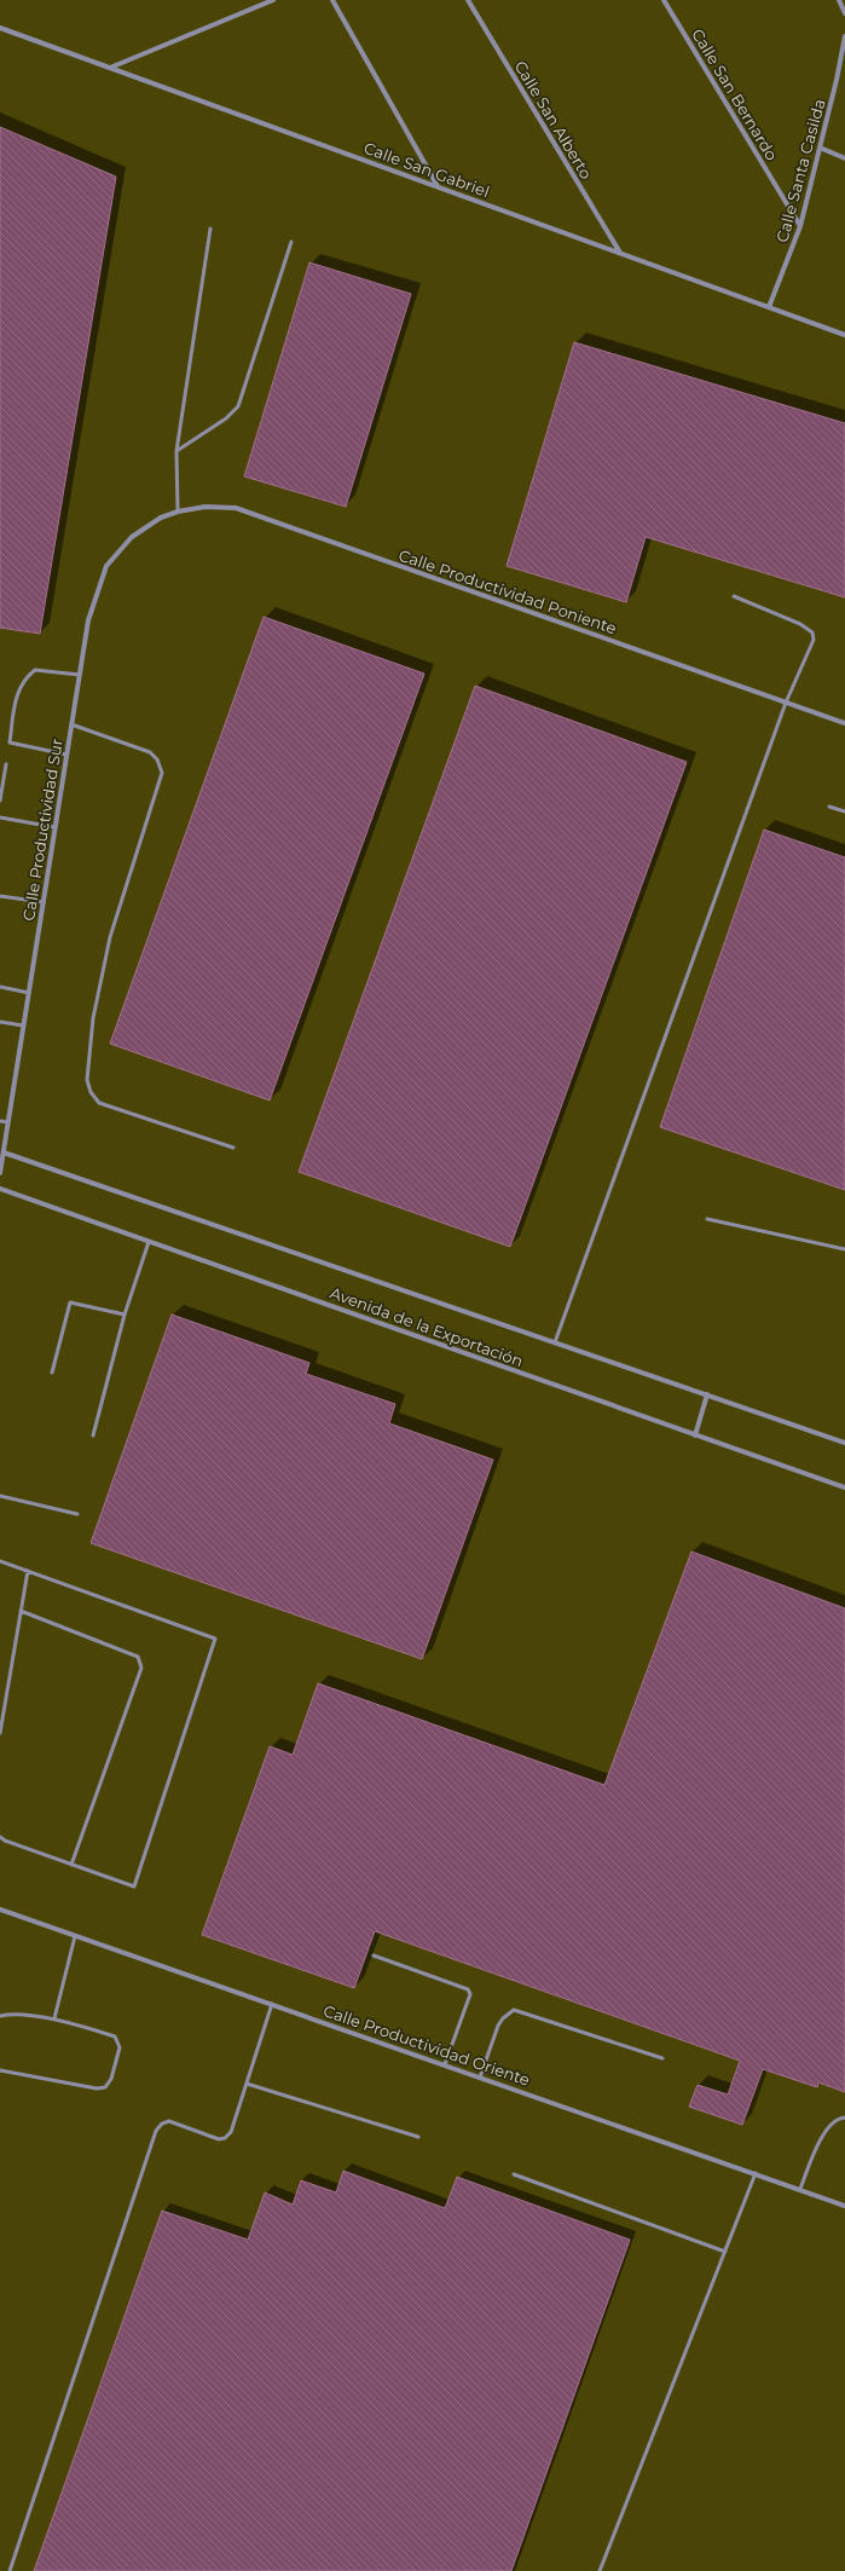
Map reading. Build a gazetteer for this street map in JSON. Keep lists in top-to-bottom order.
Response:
{
  "streets": {
    "street": [
      "Calle San Bernardo",
      "Calle San Alberto",
      "Calle San Gabriel",
      "Calle Santa Casilda",
      "Calle Productividad Poniente",
      "Calle Productividad Sur",
      "Avenida de la Exportación",
      "Calle Productividad Oriente"
    ]
  },
  "crossings": [
    ["Calle San Bernardo", "Calle Santa Casilda"],
    ["Calle San Alberto", "Calle San Gabriel"],
    ["Calle San Gabriel", "Calle Santa Casilda"],
    ["Calle Productividad Poniente", "Calle Productividad Sur"],
    ["Calle Productividad Sur", "Avenida de la Exportación"]
  ]
}
